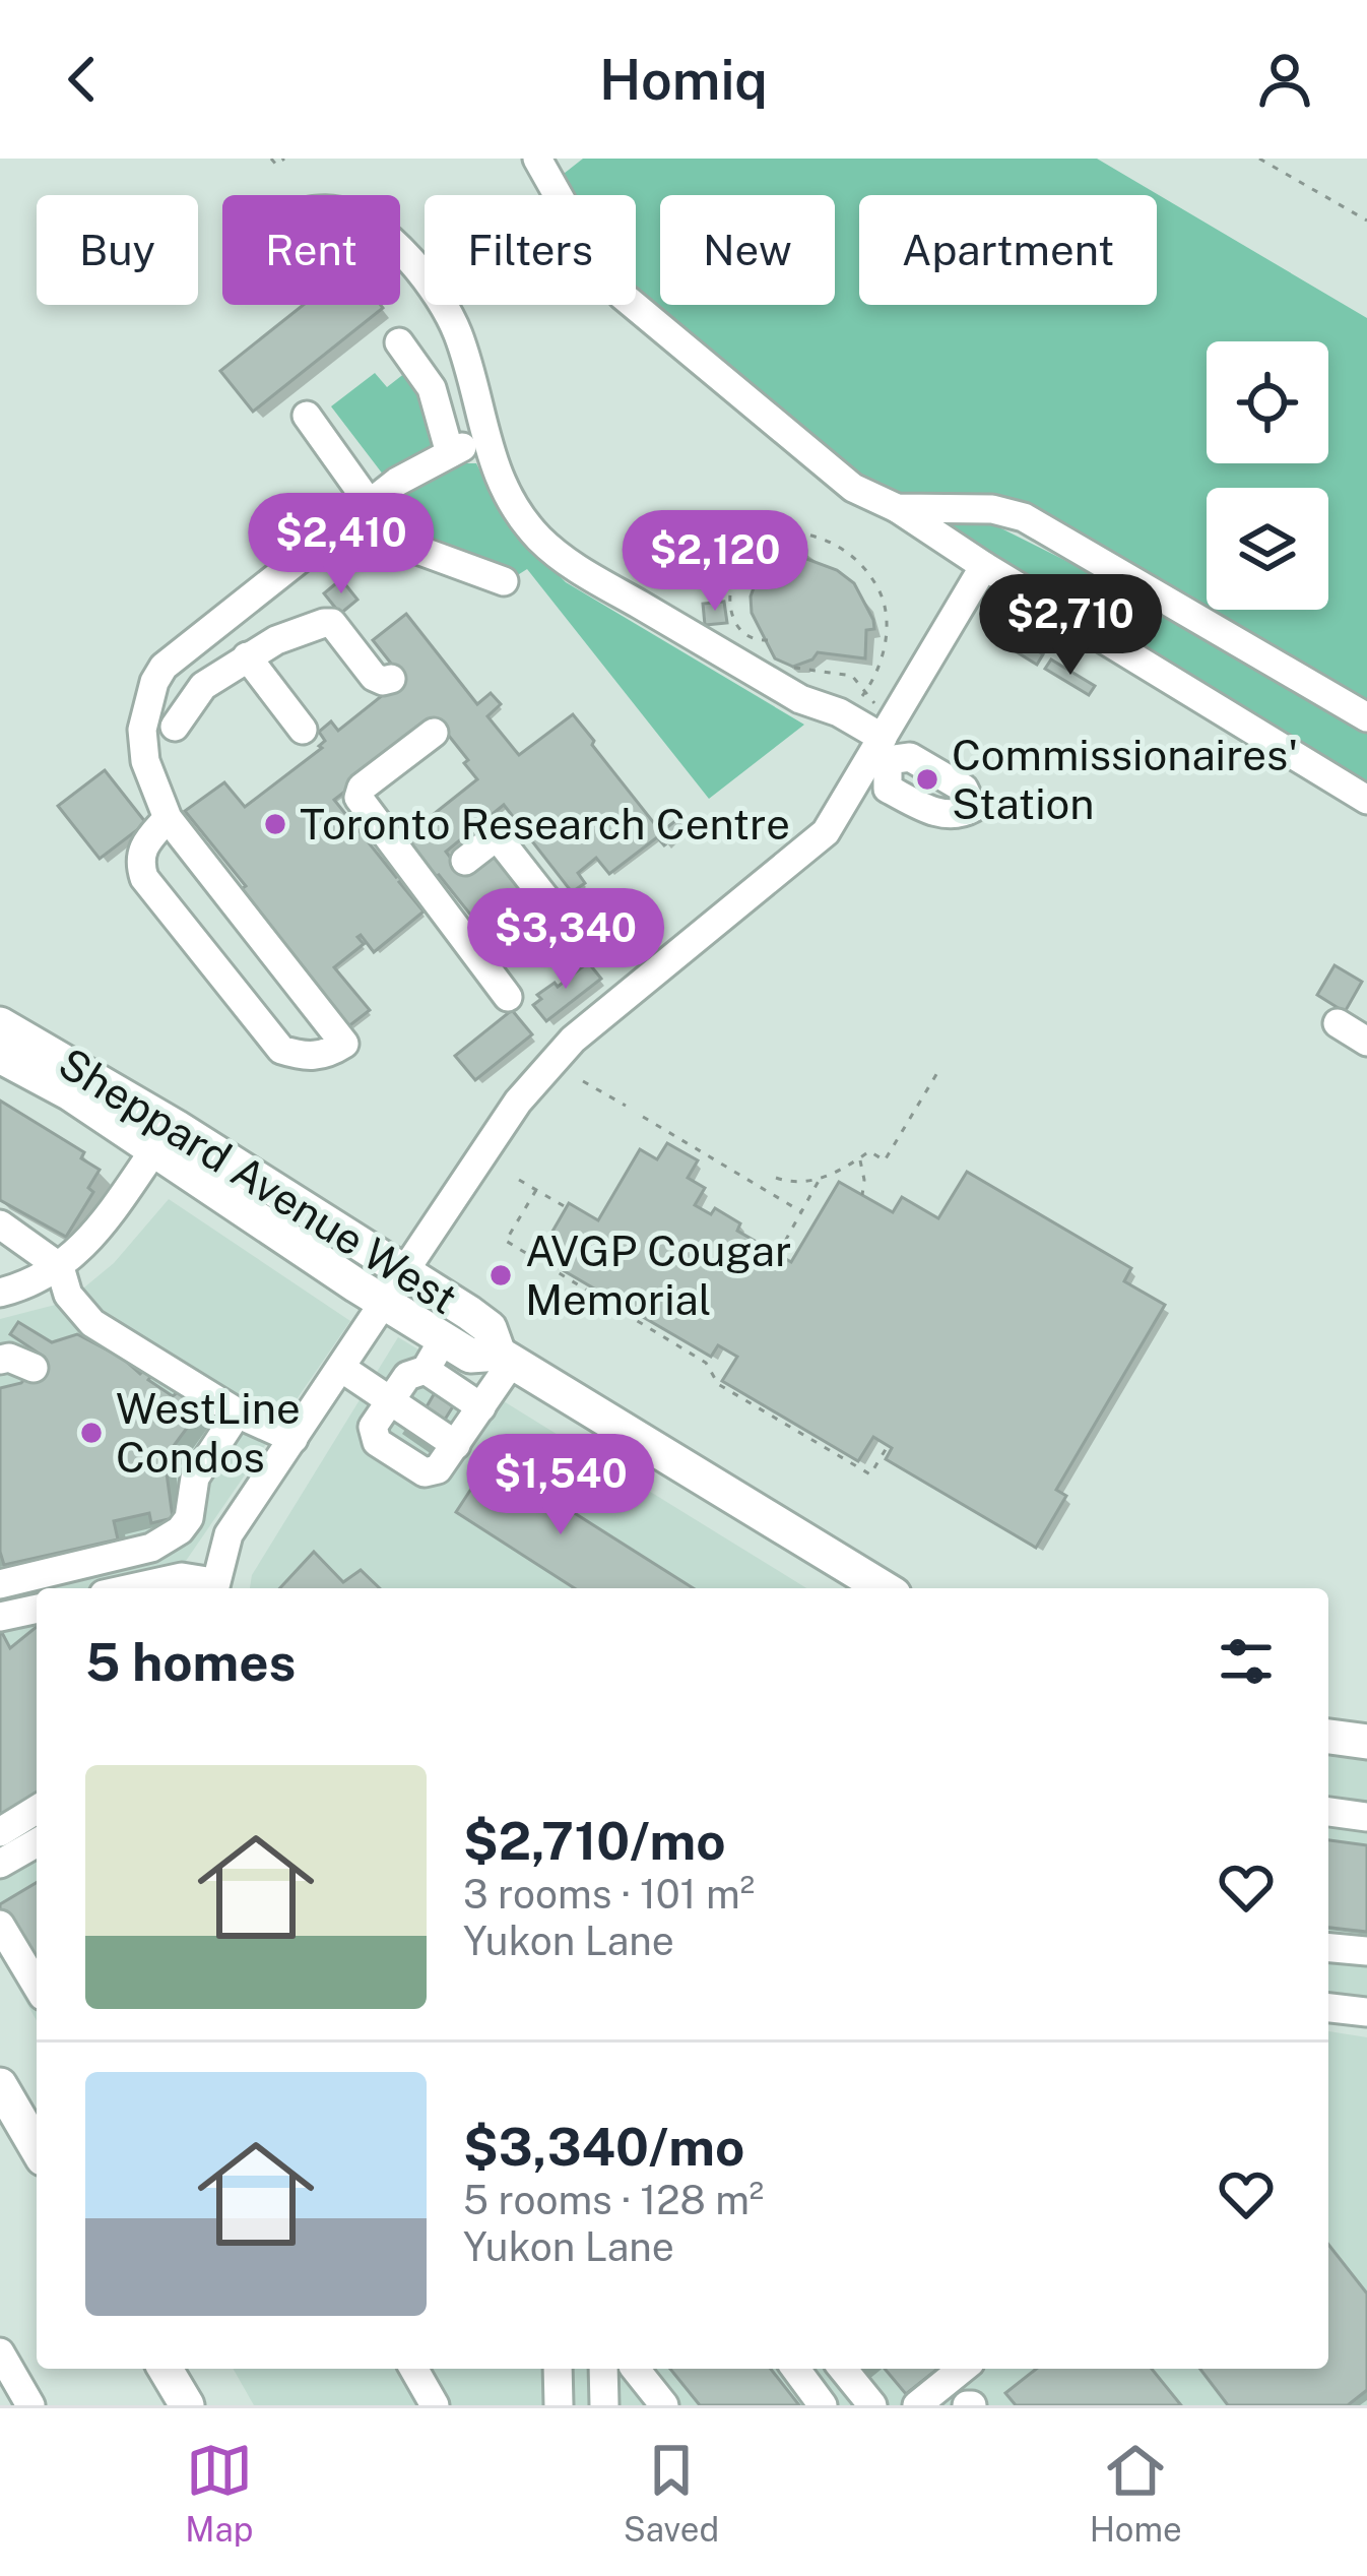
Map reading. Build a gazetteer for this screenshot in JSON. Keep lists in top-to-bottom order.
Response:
{
  "streets": {
    "main road": ["Sheppard Avenue West"]
  },
  "places": [
    "Commissionaires' Station",
    "Toronto Research Centre",
    "AVGP Cougar Memorial",
    "WestLine Condos"
  ],
  "page": {
    "header": "Homiq",
    "chip": [
      "Buy",
      "Rent",
      "Filters",
      "New",
      "Apartment"
    ],
    "price": [
      "$2,410",
      "$2,120",
      "$2,710",
      "$3,340",
      "$1,540"
    ],
    "heading": "5 homes",
    "list": [
      {
        "name": "$2,710/mo",
        "note": "3 rooms · 101 m² · Yukon Lane"
      },
      {
        "name": "$3,340/mo",
        "note": "5 rooms · 128 m² · Yukon Lane"
      }
    ],
    "tabs": ["Map", "Saved", "Home"]
  }
}
